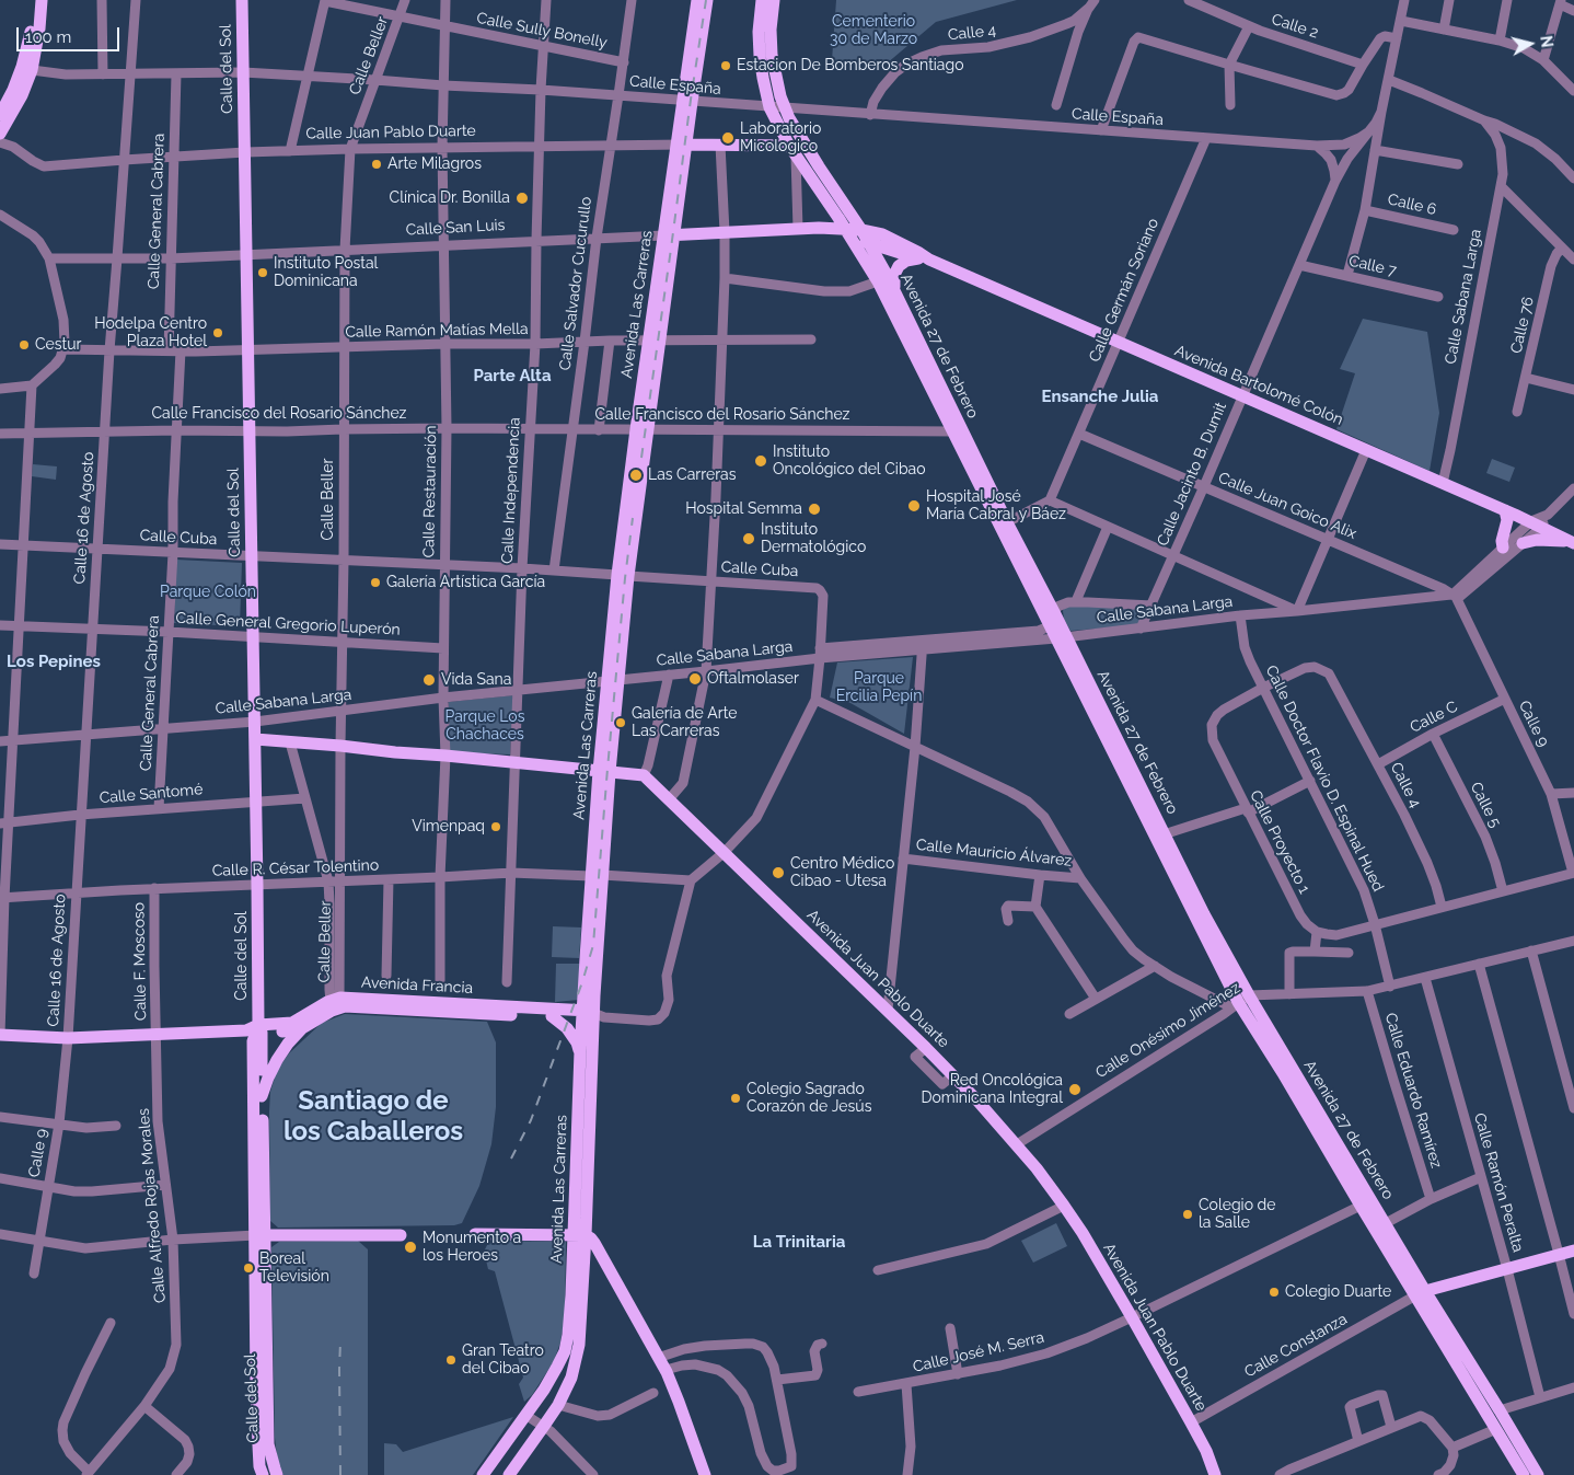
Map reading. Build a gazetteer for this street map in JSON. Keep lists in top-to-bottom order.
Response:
{
  "streets": {
    "main road": [
      "Calle del Sol",
      "Calle Juan Pablo Duarte",
      "Calle San Luis",
      "Avenida Las Carreras",
      "Avenida 27 de Febrero",
      "Avenida Bartolomé Colón",
      "Avenida Juan Pablo Duarte",
      "Avenida Francia"
    ],
    "street": [
      "Calle 2",
      "Calle Sully Bonelly",
      "Calle 4",
      "Calle Beller",
      "Calle España",
      "Calle 6",
      "Calle General Cabrera",
      "Calle 7",
      "Calle Salvador Cucurullo",
      "Calle Germán Soriano",
      "Calle Sabana Larga",
      "Calle 76",
      "Calle Ramón Matías Mella",
      "Calle Francisco del Rosario Sánchez",
      "Calle Jacinto B. Dumit",
      "Calle Independencia",
      "Calle Restauración",
      "Calle Juan Goico Alix",
      "Calle 16 de Agosto",
      "Calle Cuba",
      "Calle General Gregorio Luperón",
      "Calle C",
      "Calle 9",
      "Calle Doctor Flavio D. Espinal Hued",
      "Calle Santomé",
      "Calle 5",
      "Calle Proyecto 1",
      "Calle Mauricio Álvarez",
      "Calle R. César Tolentino",
      "Calle F. Moscoso",
      "Calle Onésimo Jiménez",
      "Calle Eduardo Ramírez",
      "Calle Ramón Peralta",
      "Calle Alfredo Rojas Morales",
      "Calle Constanza",
      "Calle José M. Serra"
    ]
  },
  "crossings": [
    ["Calle Sully Bonelly", "Calle Beller"],
    ["Calle Sully Bonelly", "Calle Salvador Cucurullo"],
    ["Calle Sully Bonelly", "Calle Independencia"],
    ["Calle Sully Bonelly", "Calle Restauración"],
    ["Calle 4", "Calle España"],
    ["Calle 4", "Calle C"],
    ["Calle 4", "Calle Doctor Flavio D. Espinal Hued"],
    ["Calle 4", "Calle Proyecto 1"],
    ["Calle Beller", "Calle España"],
    ["Calle Beller", "Calle Juan Pablo Duarte"],
    ["Calle Beller", "Calle San Luis"],
    ["Calle Beller", "Calle Sabana Larga"],
    ["Calle Beller", "Calle Ramón Matías Mella"],
    ["Calle Beller", "Calle Francisco del Rosario Sánchez"],
    ["Calle Beller", "Calle Cuba"],
    ["Calle Beller", "Calle General Gregorio Luperón"],
    ["Calle Beller", "Calle R. César Tolentino"],
    ["Calle Beller", "Avenida Francia"],
    ["Calle del Sol", "Calle España"],
    ["Calle del Sol", "Calle Juan Pablo Duarte"],
    ["Calle del Sol", "Calle San Luis"],
    ["Calle del Sol", "Calle Sabana Larga"],
    ["Calle del Sol", "Calle Ramón Matías Mella"],
    ["Calle del Sol", "Calle Francisco del Rosario Sánchez"],
    ["Calle del Sol", "Calle Cuba"],
    ["Calle del Sol", "Calle General Gregorio Luperón"],
    ["Calle del Sol", "Calle Santomé"],
    ["Calle del Sol", "Calle R. César Tolentino"],
    ["Calle España", "Calle General Cabrera"],
    ["Calle España", "Calle Salvador Cucurullo"],
    ["Calle España", "Calle Germán Soriano"],
    ["Calle España", "Avenida Las Carreras"],
    ["Calle España", "Avenida 27 de Febrero"],
    ["Calle España", "Calle Jacinto B. Dumit"],
    ["Calle España", "Calle Independencia"],
    ["Calle España", "Calle Restauración"],
    ["Calle España", "Calle 16 de Agosto"],
    ["Calle Juan Pablo Duarte", "Calle General Cabrera"],
    ["Calle Juan Pablo Duarte", "Calle Salvador Cucurullo"],
    ["Calle Juan Pablo Duarte", "Avenida Las Carreras"],
    ["Calle Juan Pablo Duarte", "Avenida 27 de Febrero"],
    ["Calle Juan Pablo Duarte", "Calle Independencia"],
    ["Calle Juan Pablo Duarte", "Calle Restauración"],
    ["Calle Juan Pablo Duarte", "Calle 16 de Agosto"],
    ["Calle General Cabrera", "Calle San Luis"],
    ["Calle General Cabrera", "Calle Sabana Larga"],
    ["Calle General Cabrera", "Calle Ramón Matías Mella"],
    ["Calle General Cabrera", "Calle Francisco del Rosario Sánchez"],
    ["Calle General Cabrera", "Calle Cuba"],
    ["Calle General Cabrera", "Calle General Gregorio Luperón"],
    ["Calle General Cabrera", "Calle Santomé"],
    ["Calle San Luis", "Calle Salvador Cucurullo"],
    ["Calle San Luis", "Avenida Las Carreras"],
    ["Calle San Luis", "Avenida 27 de Febrero"],
    ["Calle San Luis", "Avenida Bartolomé Colón"],
    ["Calle San Luis", "Calle Independencia"],
    ["Calle San Luis", "Calle Restauración"],
    ["Calle San Luis", "Calle 16 de Agosto"],
    ["Calle 7", "Calle Jacinto B. Dumit"],
    ["Calle Salvador Cucurullo", "Calle Ramón Matías Mella"],
    ["Calle Salvador Cucurullo", "Calle Francisco del Rosario Sánchez"],
    ["Calle Salvador Cucurullo", "Calle Cuba"],
    ["Calle Germán Soriano", "Avenida Bartolomé Colón"],
    ["Calle Germán Soriano", "Calle Juan Goico Alix"],
    ["Calle Sabana Larga", "Avenida Las Carreras"],
    ["Calle Sabana Larga", "Avenida 27 de Febrero"],
    ["Calle Sabana Larga", "Avenida Bartolomé Colón"],
    ["Calle Sabana Larga", "Calle Jacinto B. Dumit"],
    ["Calle Sabana Larga", "Calle Independencia"],
    ["Calle Sabana Larga", "Calle Restauración"],
    ["Calle Sabana Larga", "Calle Juan Goico Alix"],
    ["Calle Sabana Larga", "Calle 16 de Agosto"],
    ["Calle Sabana Larga", "Calle Cuba"],
    ["Calle Sabana Larga", "Calle 9"],
    ["Calle Sabana Larga", "Calle Doctor Flavio D. Espinal Hued"],
    ["Avenida Las Carreras", "Calle Ramón Matías Mella"],
    ["Avenida Las Carreras", "Calle Francisco del Rosario Sánchez"],
    ["Avenida Las Carreras", "Calle Cuba"],
    ["Avenida Las Carreras", "Calle R. César Tolentino"],
    ["Avenida Las Carreras", "Avenida Francia"],
    ["Calle Ramón Matías Mella", "Calle Independencia"],
    ["Calle Ramón Matías Mella", "Calle Restauración"],
    ["Calle Ramón Matías Mella", "Calle 16 de Agosto"],
    ["Avenida 27 de Febrero", "Avenida Bartolomé Colón"],
    ["Avenida 27 de Febrero", "Calle Francisco del Rosario Sánchez"],
    ["Avenida 27 de Febrero", "Calle Onésimo Jiménez"],
    ["Avenida 27 de Febrero", "Calle Constanza"],
    ["Avenida 27 de Febrero", "Calle José M. Serra"],
    ["Avenida Bartolomé Colón", "Calle Jacinto B. Dumit"],
    ["Calle Francisco del Rosario Sánchez", "Calle Independencia"],
    ["Calle Francisco del Rosario Sánchez", "Calle Restauración"],
    ["Calle Francisco del Rosario Sánchez", "Calle 16 de Agosto"],
    ["Calle Jacinto B. Dumit", "Calle Juan Goico Alix"],
    ["Calle Independencia", "Calle Cuba"],
    ["Calle Independencia", "Calle R. César Tolentino"],
    ["Calle Restauración", "Calle Cuba"],
    ["Calle Restauración", "Calle General Gregorio Luperón"],
    ["Calle Restauración", "Calle R. César Tolentino"],
    ["Calle Juan Goico Alix", "Calle 9"],
    ["Calle 16 de Agosto", "Calle Cuba"],
    ["Calle 16 de Agosto", "Calle General Gregorio Luperón"],
    ["Calle 16 de Agosto", "Calle 9"],
    ["Calle 16 de Agosto", "Calle Santomé"],
    ["Calle 16 de Agosto", "Calle R. César Tolentino"],
    ["Calle C", "Calle 9"],
    ["Calle C", "Calle 5"],
    ["Calle Doctor Flavio D. Espinal Hued", "Calle Proyecto 1"],
    ["Calle Doctor Flavio D. Espinal Hued", "Calle Onésimo Jiménez"],
    ["Calle R. César Tolentino", "Calle F. Moscoso"],
    ["Calle F. Moscoso", "Calle Alfredo Rojas Morales"],
    ["Avenida Juan Pablo Duarte", "Calle Onésimo Jiménez"],
    ["Avenida Juan Pablo Duarte", "Calle Constanza"],
    ["Avenida Juan Pablo Duarte", "Calle José M. Serra"],
    ["Calle Onésimo Jiménez", "Calle Eduardo Ramírez"],
    ["Calle Onésimo Jiménez", "Calle Ramón Peralta"]
  ],
  "districts": [
    "Parte Alta",
    "Ensanche Julia",
    "Los Pepines",
    "Santiago de los Caballeros",
    "La Trinitaria"
  ],
  "parks": [
    "Cementerio 30 de Marzo",
    "Parque Colón",
    "Parque Ercilia Pepín",
    "Parque Los Chachaces"
  ],
  "places": [
    "Estacion De Bomberos Santiago",
    "Laboratorio Micologico",
    "Arte Milagros",
    "Clínica Dr. Bonilla",
    "Instituto Postal Dominicana",
    "Hodelpa Centro Plaza Hotel",
    "Cestur",
    "Instituto Oncológico del Cibao",
    "Las Carreras",
    "Hospital José María Cabral y Báez",
    "Hospital Semma",
    "Instituto Dermatológico",
    "Galería Artística García",
    "Oftalmolaser",
    "Vida Sana",
    "Galería de Arte Las Carreras",
    "Vimenpaq",
    "Centro Médico Cibao - Utesa",
    "Red Oncológica Dominicana Integral",
    "Colegio Sagrado Corazón de Jesús",
    "Colegio de la Salle",
    "Monumento a los Heroes",
    "Boreal Televisión",
    "Colegio Duarte",
    "Gran Teatro del Cibao"
  ],
  "scale_bar": "100 m",
  "north": "right"
}
